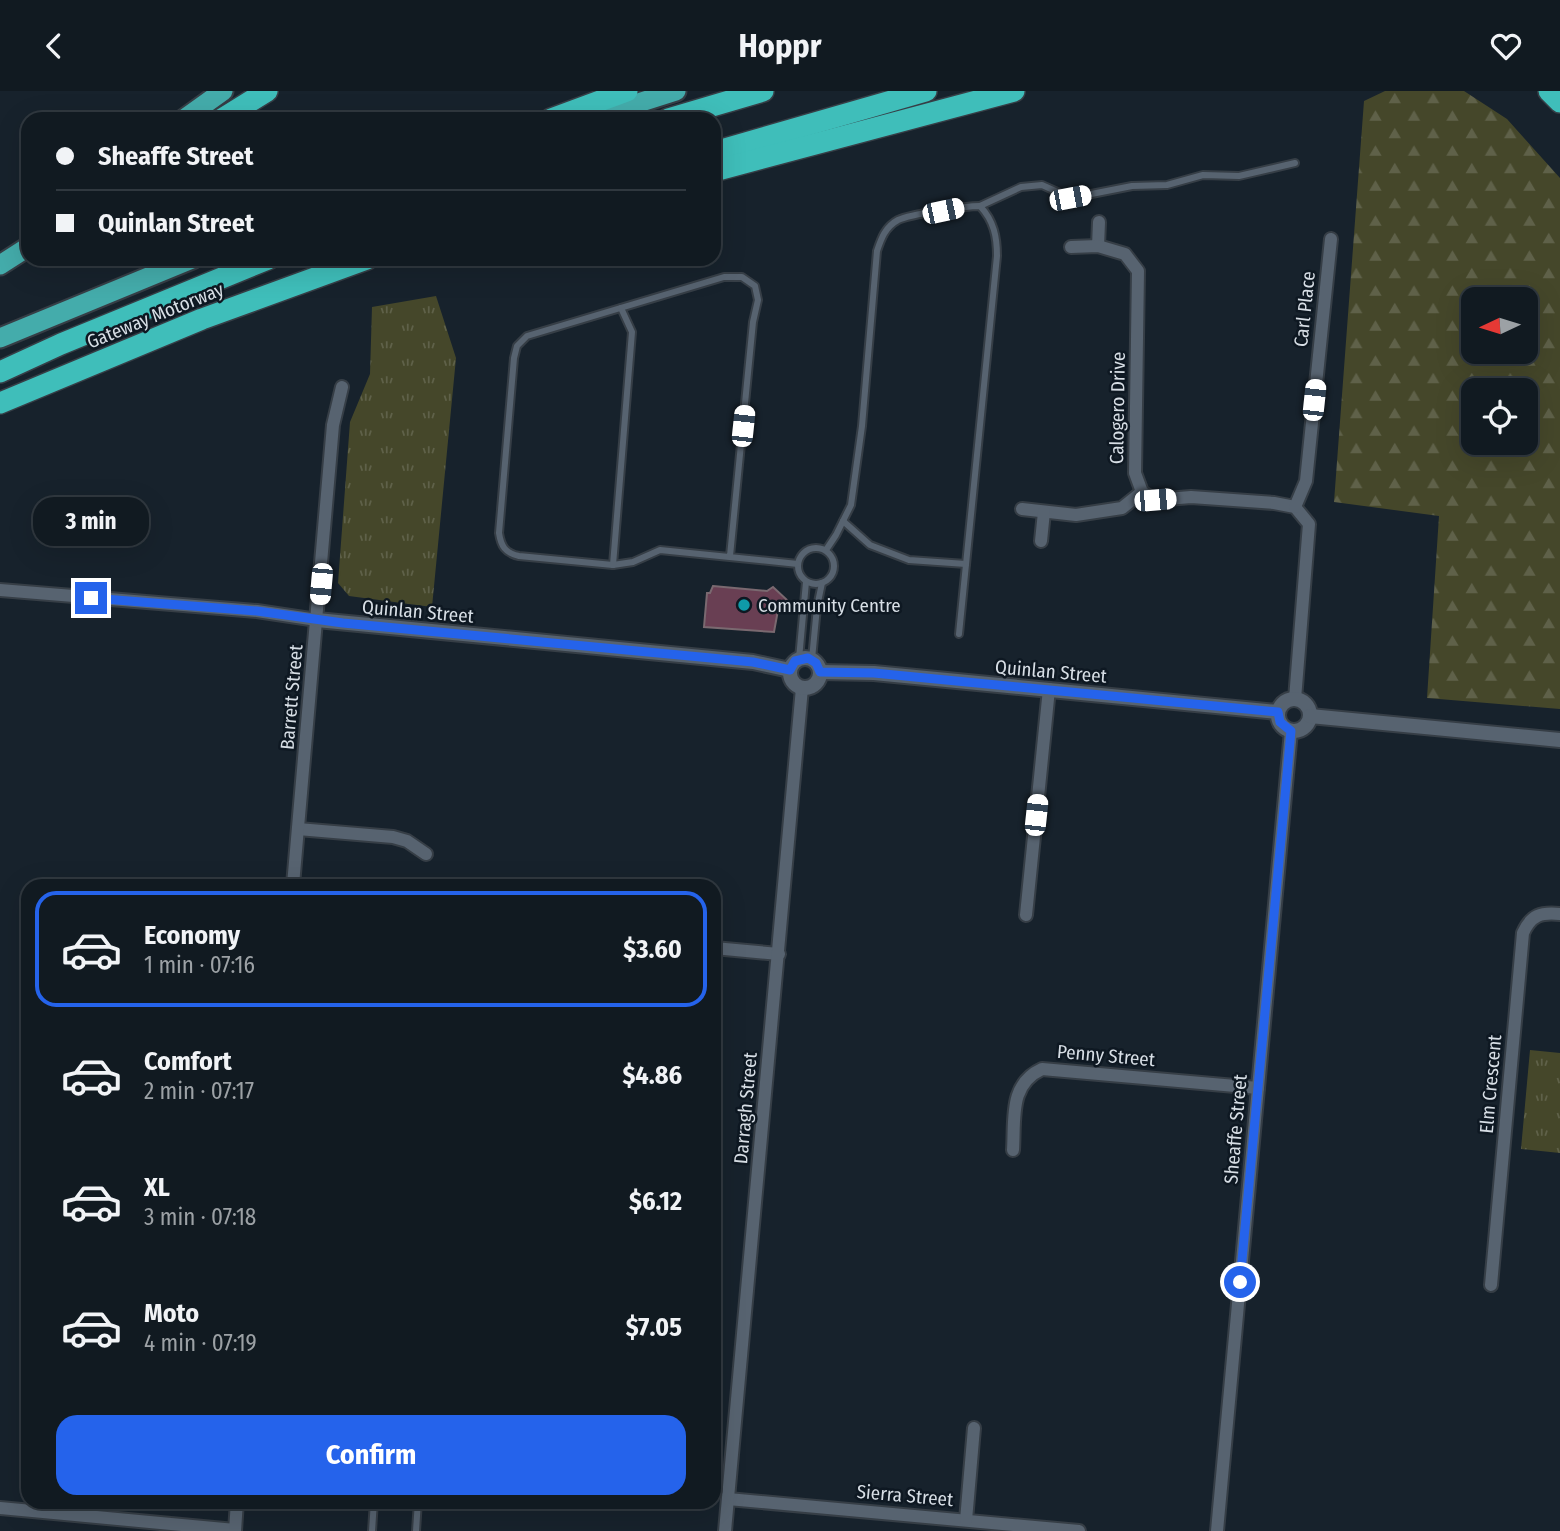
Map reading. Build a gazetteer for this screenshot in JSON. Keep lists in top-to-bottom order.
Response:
{
  "streets": {
    "highway": ["Gateway Motorway"],
    "street": [
      "Carl Place",
      "Calogero Drive",
      "Quinlan Street",
      "Barrett Street",
      "Penny Street",
      "Elm Crescent",
      "Darragh Street",
      "Sheaffe Street",
      "Sierra Street"
    ]
  },
  "crossings": [
    ["Quinlan Street", "Barrett Street"],
    ["Quinlan Street", "Sheaffe Street"],
    ["Penny Street", "Sheaffe Street"],
    ["Darragh Street", "Sierra Street"]
  ],
  "places": ["Community Centre"],
  "north": "left",
  "page": {
    "header": "Hoppr",
    "banner": ["Sheaffe Street", "Quinlan Street"],
    "bubble": "3 min",
    "list": [
      {
        "name": "Economy",
        "note": "1 min · 07:16",
        "value": "$3.60"
      },
      {
        "name": "Comfort",
        "note": "2 min · 07:17",
        "value": "$4.86"
      },
      {
        "name": "XL",
        "note": "3 min · 07:18",
        "value": "$6.12"
      },
      {
        "name": "Moto",
        "note": "4 min · 07:19",
        "value": "$7.05"
      }
    ],
    "buttons": "Confirm"
  }
}
